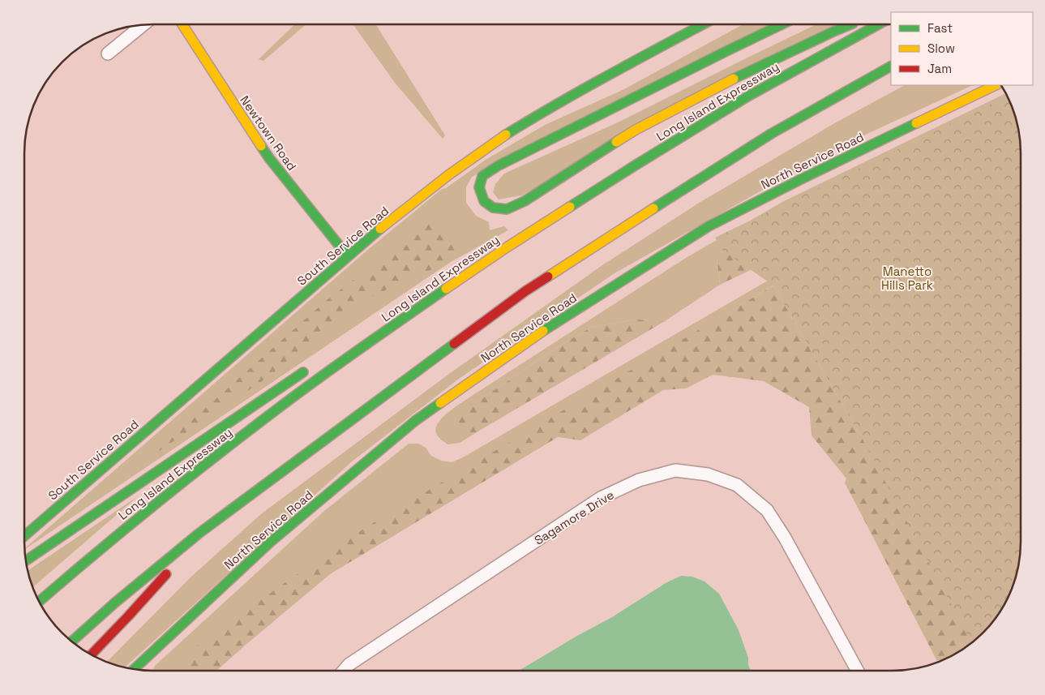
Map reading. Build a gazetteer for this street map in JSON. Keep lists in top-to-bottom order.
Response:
{
  "streets": {
    "main road": [
      "Long Island Expressway",
      "Newtown Road",
      "North Service Road",
      "South Service Road"
    ],
    "street": ["Sagamore Drive"]
  },
  "crossings": [
    ["Newtown Road", "South Service Road"]
  ],
  "parks": ["Manetto Hills Park"],
  "legend": ["Fast", "Slow", "Jam"]
}
